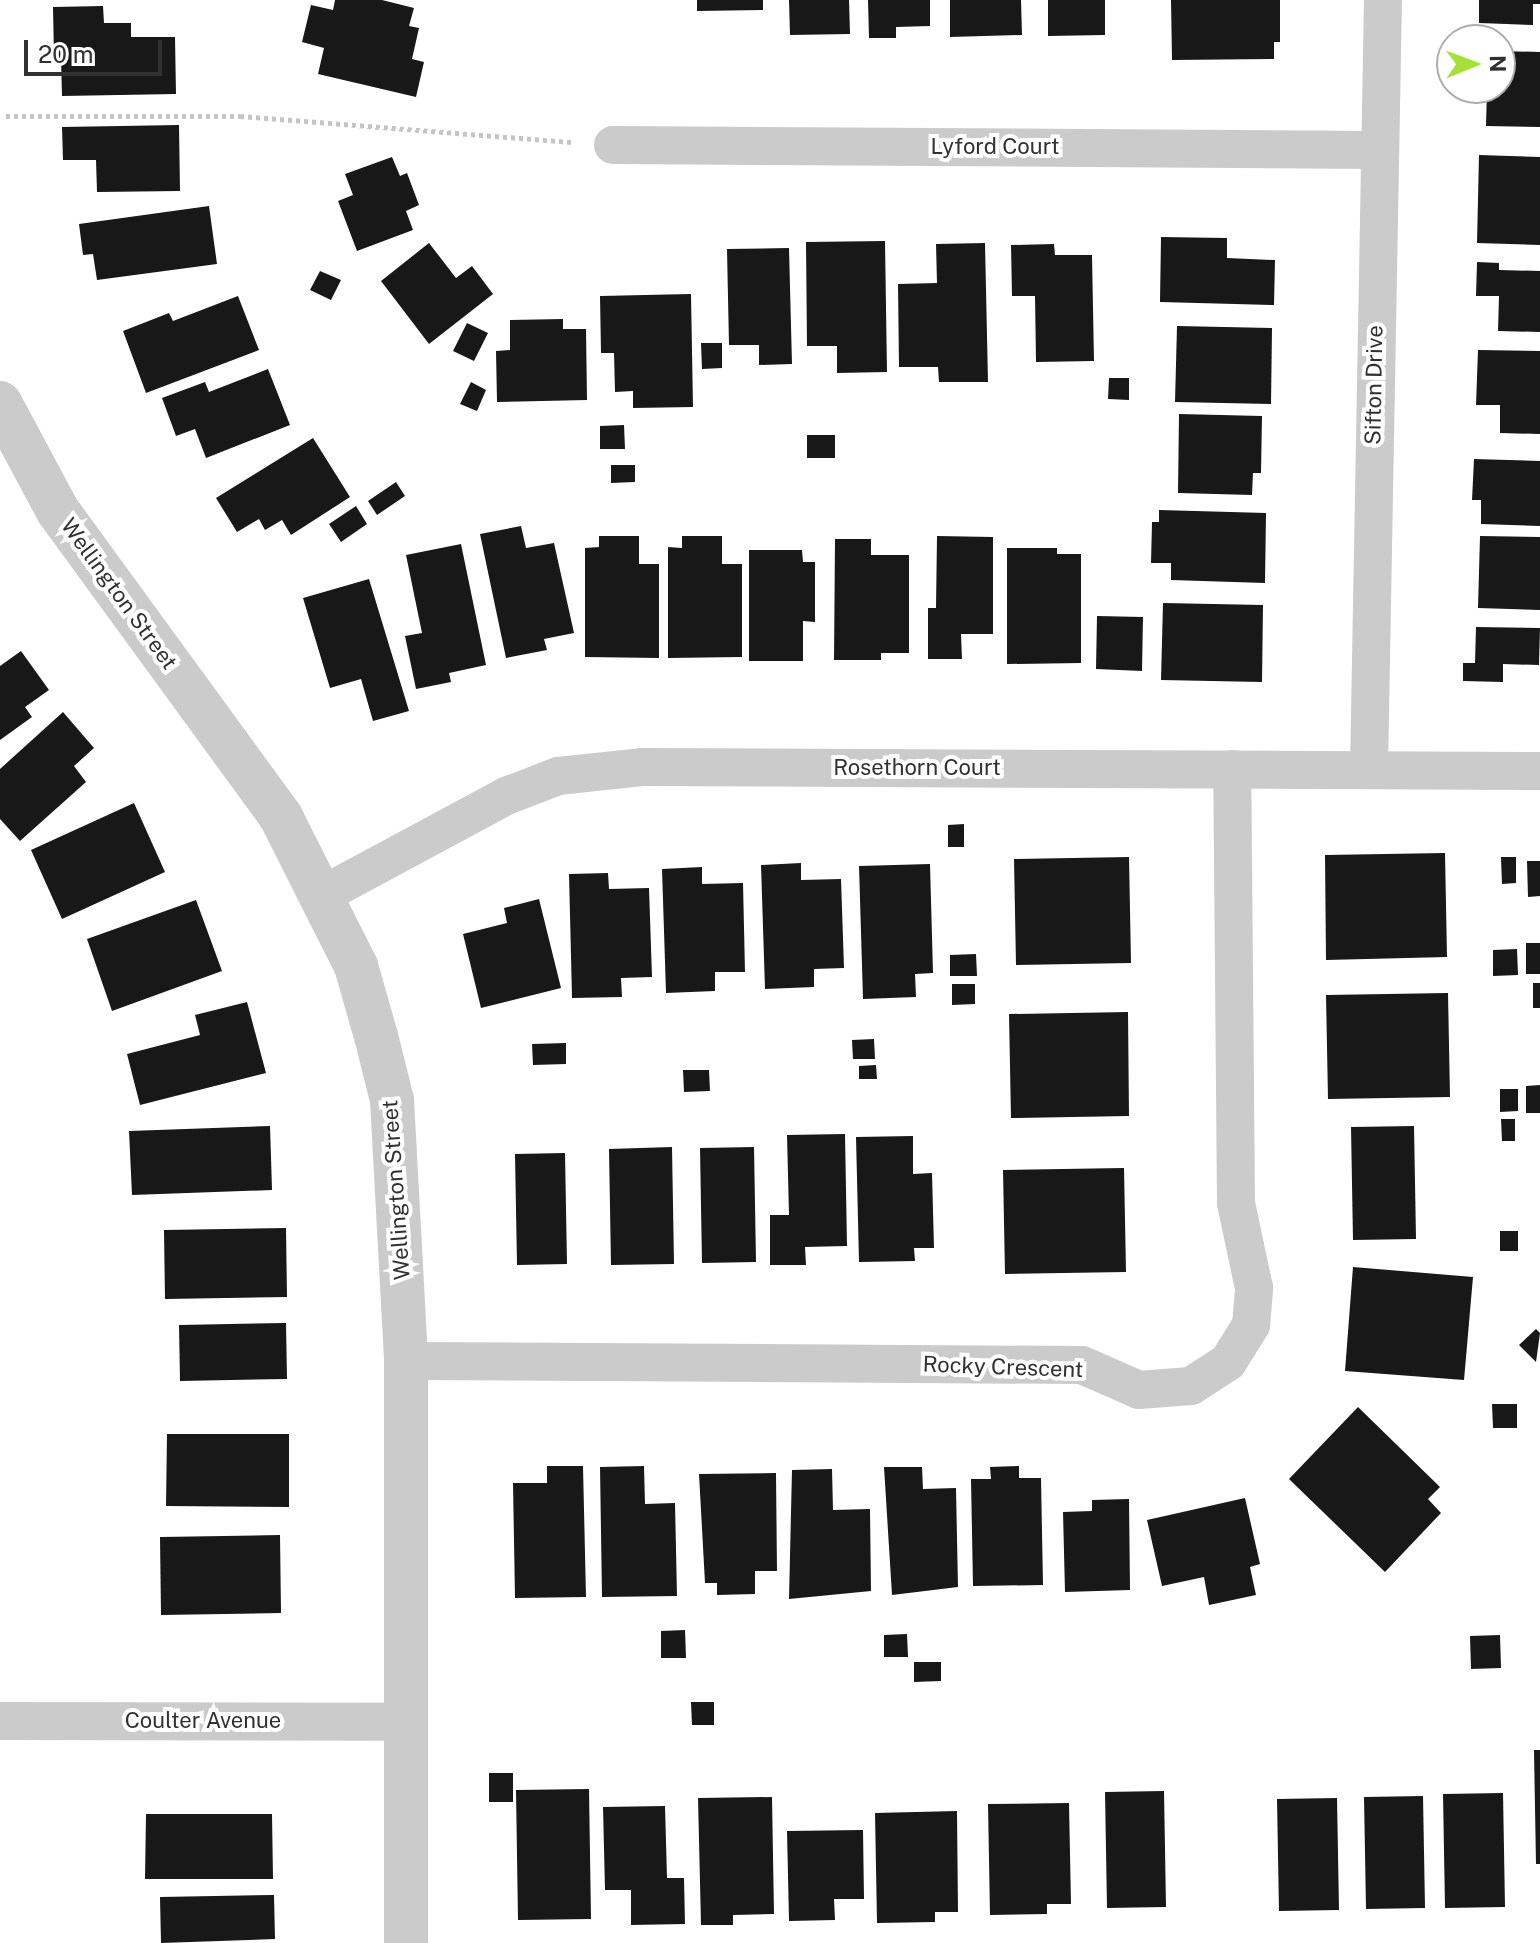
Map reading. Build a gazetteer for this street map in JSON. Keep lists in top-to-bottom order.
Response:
{
  "streets": {
    "street": [
      "Lyford Court",
      "Sifton Drive",
      "Wellington Street",
      "Rosethorn Court",
      "Rocky Crescent",
      "Coulter Avenue"
    ]
  },
  "crossings": [
    ["Lyford Court", "Sifton Drive"],
    ["Sifton Drive", "Rosethorn Court"],
    ["Wellington Street", "Rosethorn Court"],
    ["Wellington Street", "Rocky Crescent"],
    ["Wellington Street", "Coulter Avenue"],
    ["Rosethorn Court", "Rocky Crescent"]
  ],
  "scale_bar": "20 m",
  "north": "right"
}
